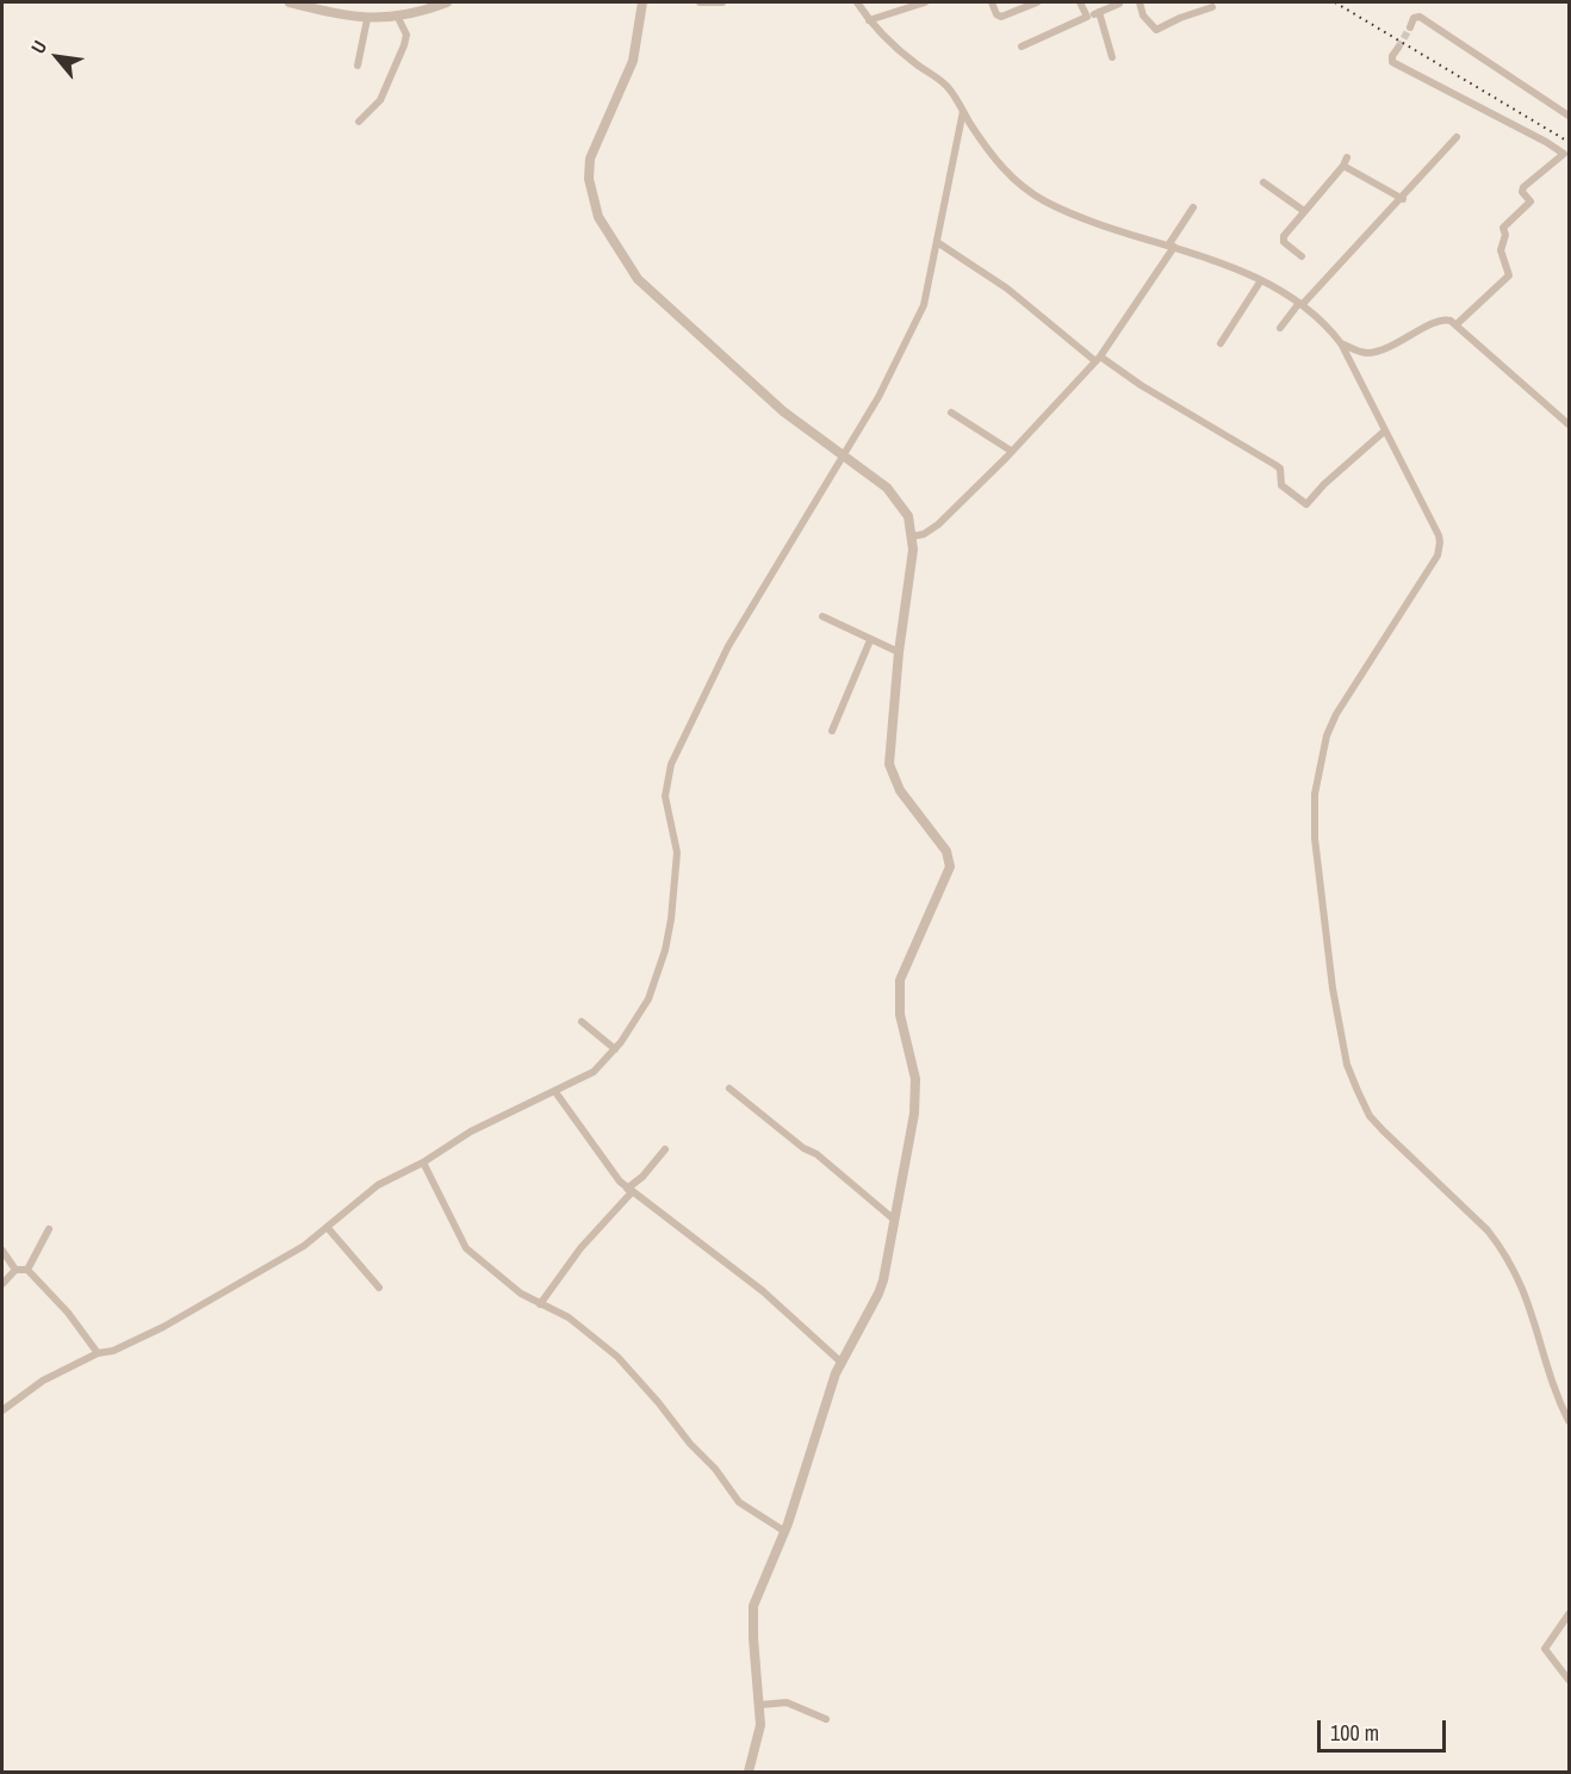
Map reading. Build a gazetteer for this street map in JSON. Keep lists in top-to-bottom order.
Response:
{
  "scale_bar": "100 m",
  "north": "top left"
}
